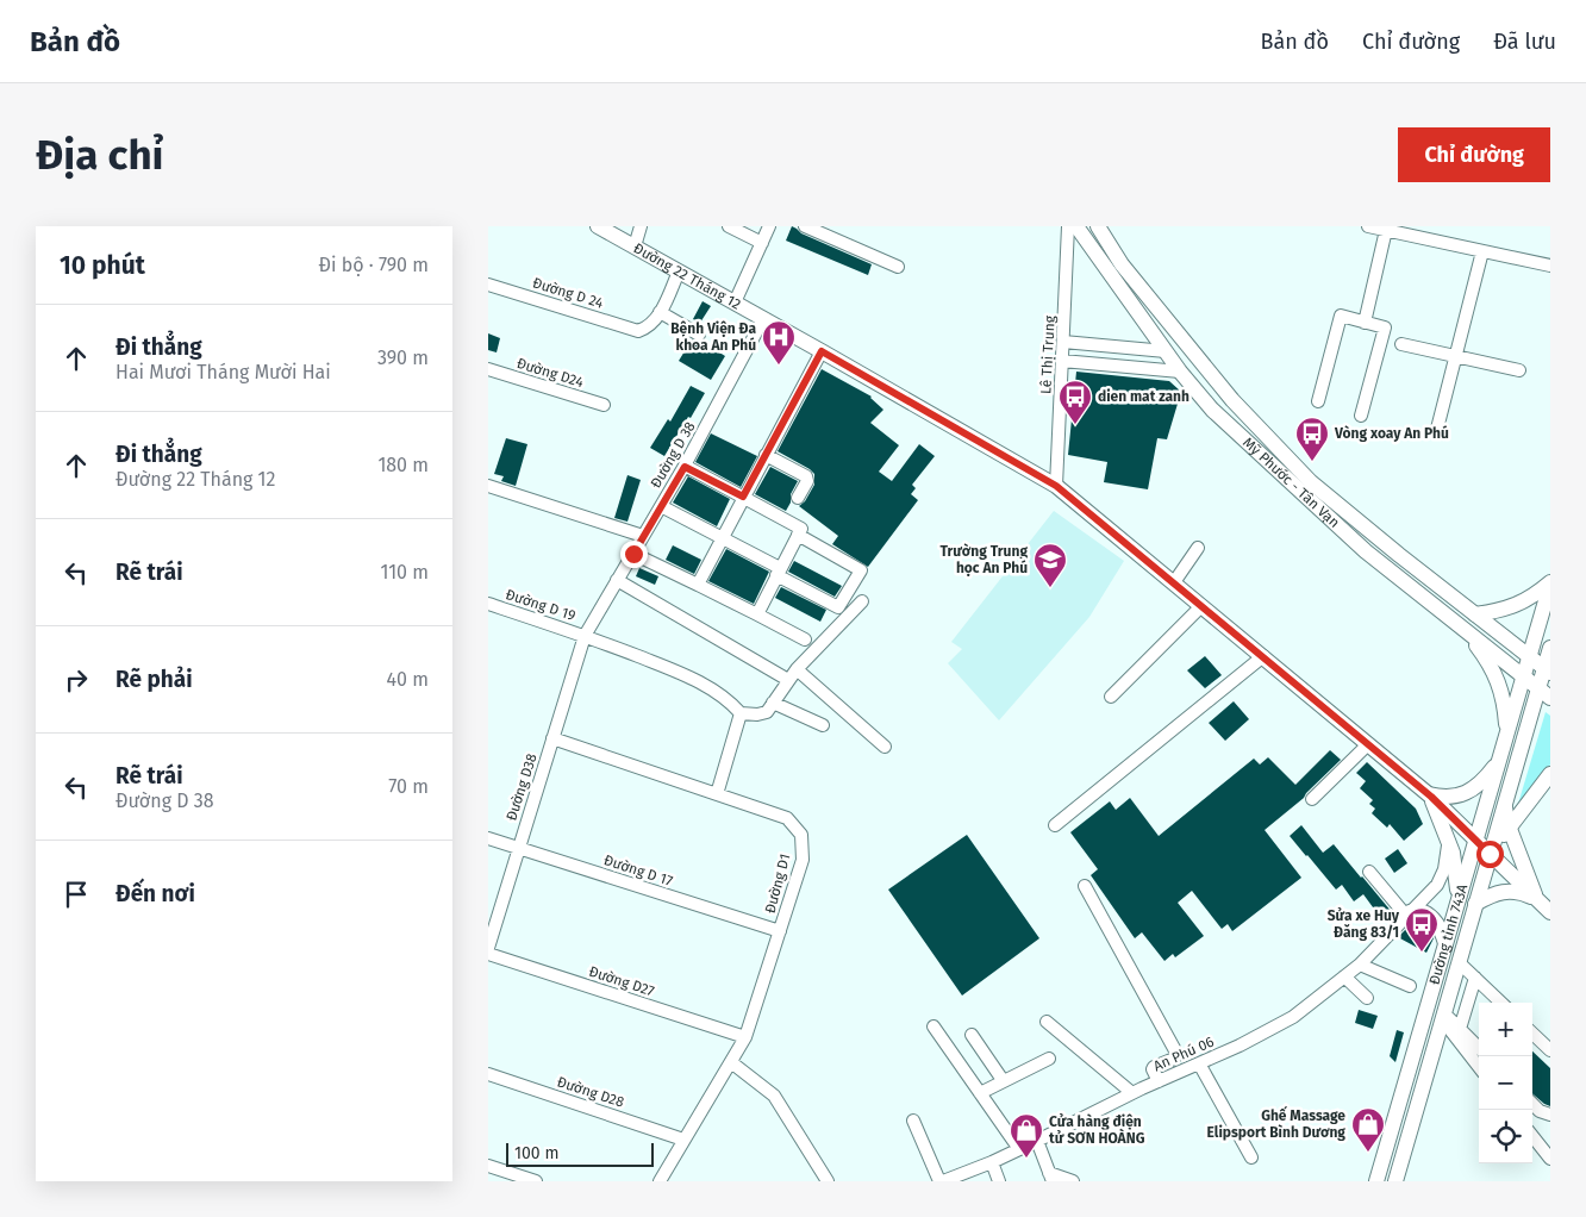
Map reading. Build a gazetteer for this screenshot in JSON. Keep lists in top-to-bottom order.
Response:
{
  "streets": {
    "main road": ["Đường 22 Tháng 12", "Mỹ Phước - Tân Vạn", "Đường tỉnh 743A"],
    "street": [
      "Đường D 24",
      "Lê Thị Trung",
      "Đường D24",
      "Đường D 38",
      "Đường D 19",
      "Đường D38",
      "Đường D 17",
      "Đường D1",
      "Đường D27",
      "An Phú 06",
      "Đường D28"
    ]
  },
  "crossings": [
    ["Đường 22 Tháng 12", "Lê Thị Trung"],
    ["Đường 22 Tháng 12", "Đường D 38"],
    ["Đường 22 Tháng 12", "Đường tỉnh 743A"],
    ["Đường D 38", "Đường D 19"],
    ["Đường D 38", "Đường D38"],
    ["Mỹ Phước - Tân Vạn", "Đường tỉnh 743A"],
    ["Đường D 19", "Đường D38"],
    ["Đường D38", "Đường D 17"],
    ["Đường D38", "Đường D1"],
    ["Đường D 17", "Đường D1"],
    ["Đường D1", "Đường D27"],
    ["Đường D1", "Đường D28"]
  ],
  "places": {
    "hospital": ["Bệnh Viện Đa khoa An Phú"],
    "bus stop": ["dien mat zanh", "Vòng xoay An Phú", "Sửa xe Huy Đăng 83/1"],
    "school or university": ["Trường Trung học An Phú"],
    "shop": ["Ghế Massage Elipsport Bình Dương", "Cửa hàng điện tử SƠN HOÀNG"]
  },
  "scale_bar": "100 m",
  "page": {
    "header": "Bản đồ",
    "nav": ["Bản đồ", "Chỉ đường", "Đã lưu"],
    "buttons": "Chỉ đường",
    "title": "Địa chỉ",
    "heading": ["10 phút", "Đi bộ · 790 m"],
    "list": [
      ["Đi thẳng", "Hai Mươi Tháng Mười Hai", "390 m"],
      ["Đi thẳng", "Đường 22 Tháng 12", "180 m"],
      ["Rẽ trái", "110 m"],
      ["Rẽ phải", "40 m"],
      ["Rẽ trái", "Đường D 38", "70 m"],
      "Đến nơi"
    ],
    "map_buttons": ["+", "−"],
    "scale": "100 m"
  }
}
